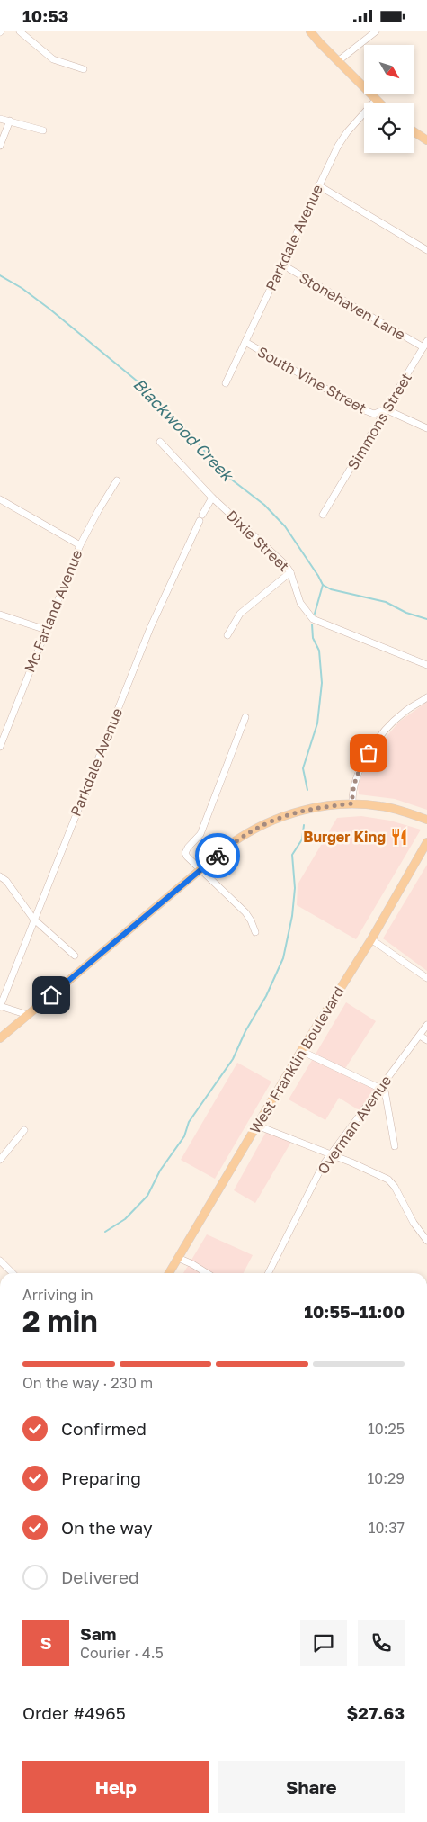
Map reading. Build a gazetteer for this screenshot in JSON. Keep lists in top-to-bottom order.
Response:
{
  "streets": {
    "main road": ["West Franklin Boulevard"],
    "street": [
      "Parkdale Avenue",
      "Stonehaven Lane",
      "South Vine Street",
      "Simmons Street",
      "Dixie Street",
      "Mc Farland Avenue",
      "Overman Avenue"
    ]
  },
  "crossings": [
    ["Parkdale Avenue", "Stonehaven Lane"],
    ["Parkdale Avenue", "South Vine Street"],
    ["Parkdale Avenue", "Dixie Street"],
    ["Stonehaven Lane", "Simmons Street"],
    ["South Vine Street", "Simmons Street"]
  ],
  "water": ["Blackwood Creek"],
  "places": {
    "restaurant": ["Burger King"]
  },
  "north": "bottom right",
  "page": {
    "status": "10:53",
    "heading": ["2 min", "Arriving in", "10:55–11:00"],
    "panel": [
      "Sam",
      "Courier · 4.5",
      "Order #4965",
      "$27.63"
    ],
    "bar": "On the way · 230 m",
    "list": [
      ["Confirmed", "10:25"],
      ["Preparing", "10:29"],
      ["On the way", "10:37"],
      "Delivered"
    ],
    "round": "S",
    "buttons": ["Help", "Share"]
  }
}
